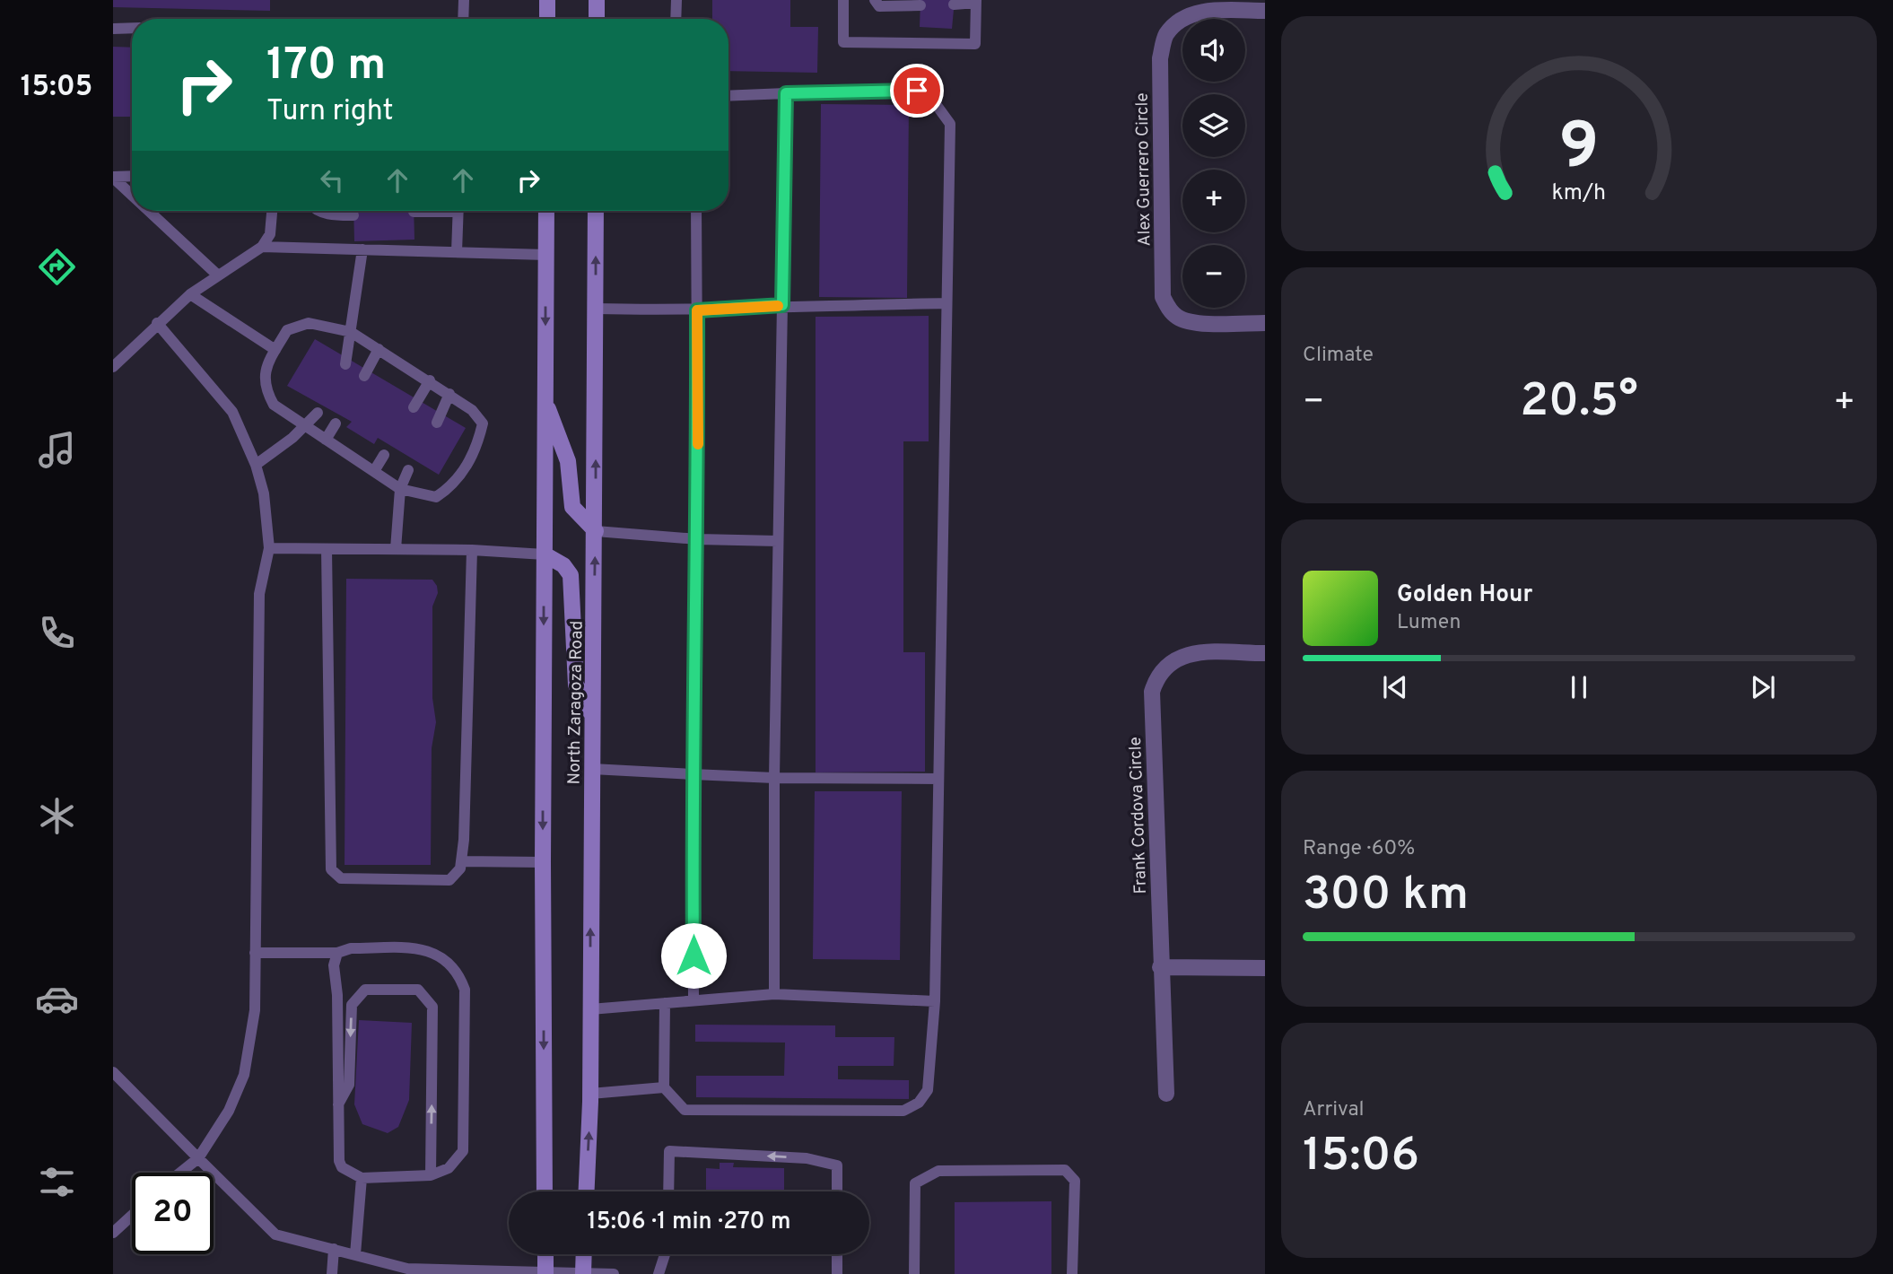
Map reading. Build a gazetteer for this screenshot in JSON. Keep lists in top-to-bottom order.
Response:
{
  "streets": {
    "main road": ["North Zaragoza Road"],
    "street": ["Alex Guerrero Circle", "Frank Cordova Circle"]
  },
  "page": {
    "tabs": "15:05",
    "map_buttons": ["+", "−"],
    "turn": ["170 m", "Turn right"],
    "tile": [
      "Climate",
      ["Range · 60%", "300 km"],
      ["Arrival", "15:06"]
    ],
    "heat": ["−", "20.5°", "+"],
    "song": ["Golden Hour", "Lumen"],
    "limit": "20",
    "trip": "15:06 · 1 min · 270 m",
    "gauge": ["9", "km/h"]
  }
}
